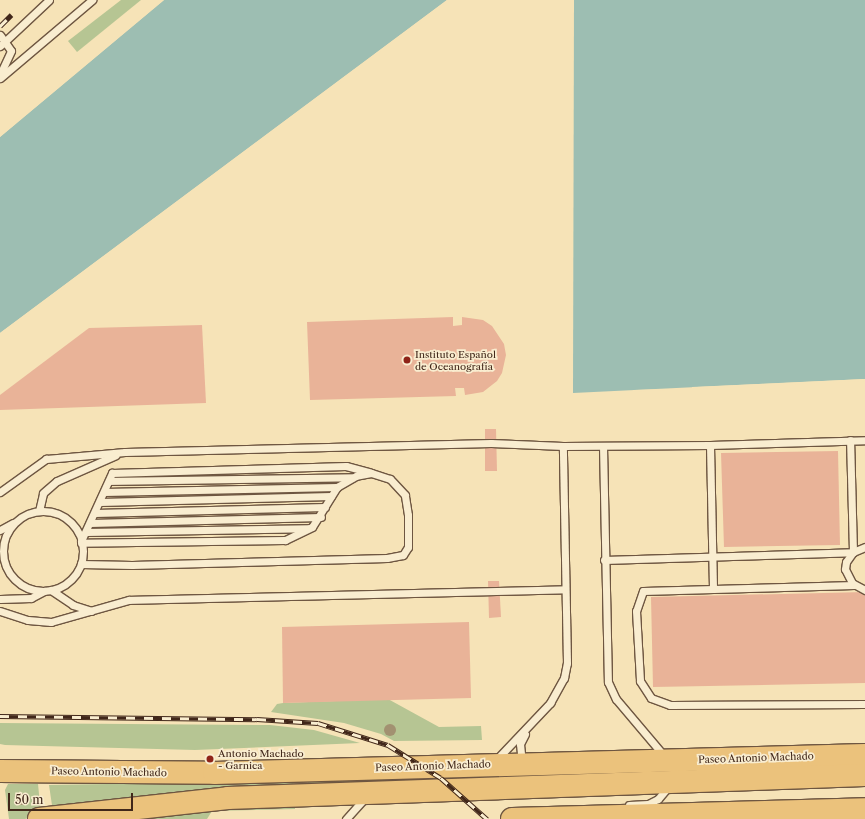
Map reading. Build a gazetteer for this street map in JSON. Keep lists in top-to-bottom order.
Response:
{
  "streets": {
    "main road": ["Paseo Antonio Machado"]
  },
  "places": ["Instituto Español de Oceanografía", "Antonio Machado - Garnica"],
  "scale_bar": "50 m"
}
